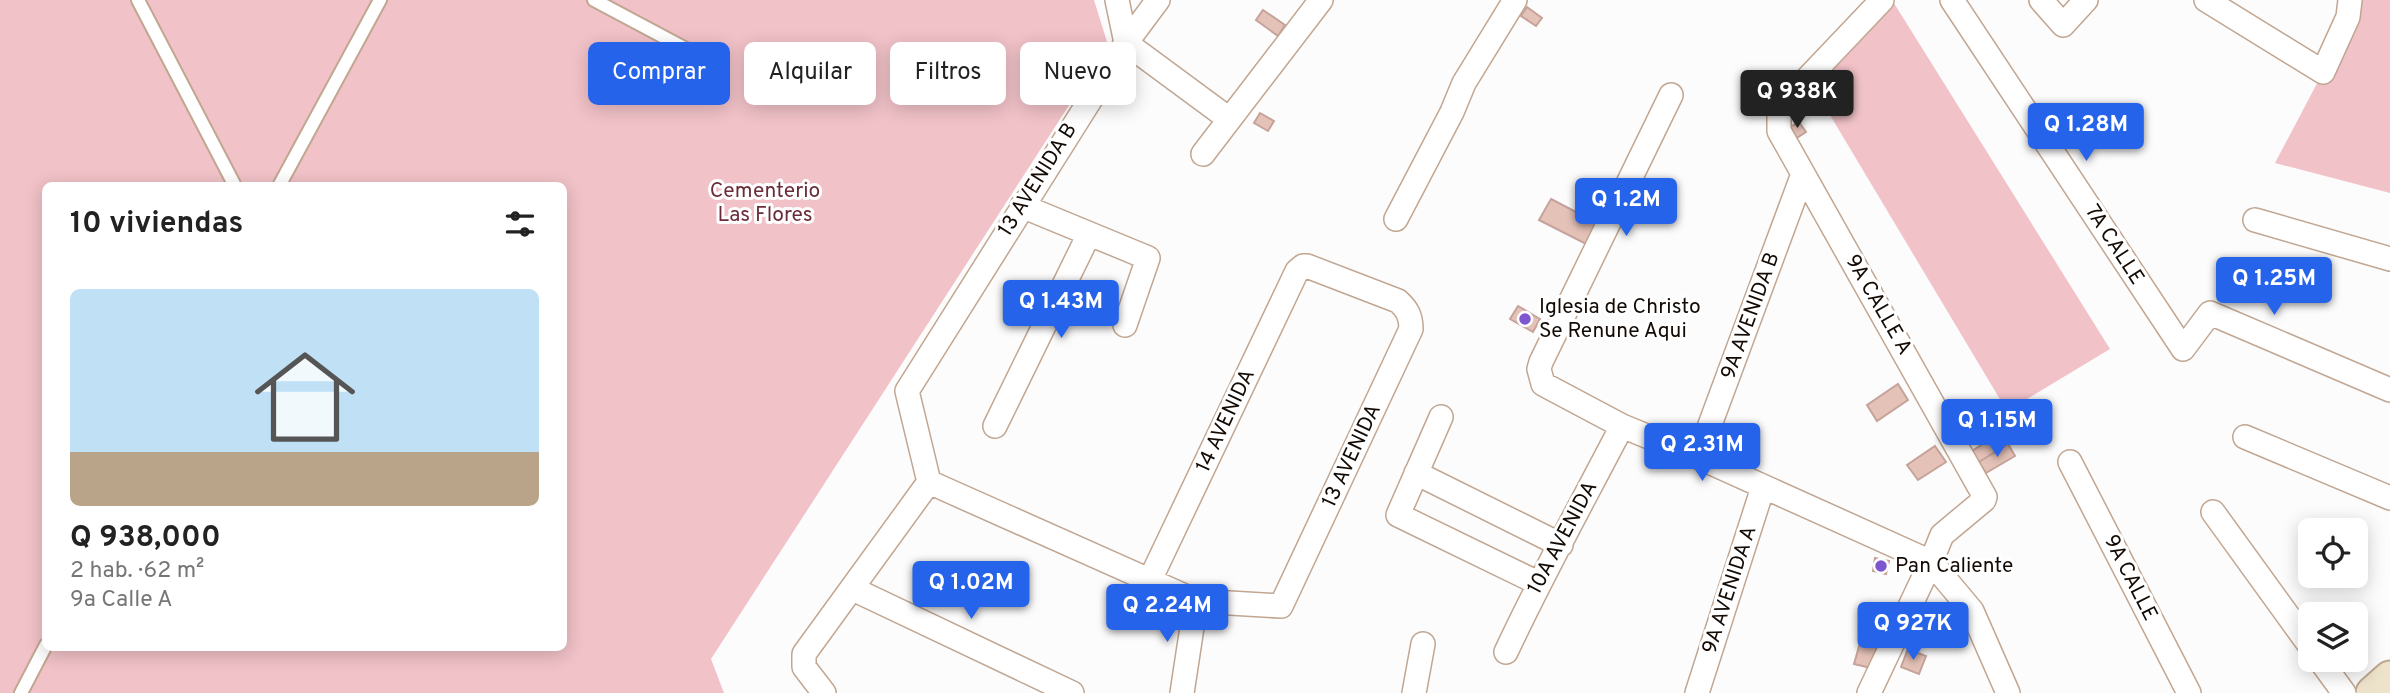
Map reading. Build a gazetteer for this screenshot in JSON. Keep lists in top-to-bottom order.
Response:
{
  "streets": {
    "street": [
      "13 AVENIDA B",
      "7A CALLE",
      "9A CALLE A",
      "9A AVENIDA B",
      "14 AVENIDA",
      "13 AVENIDA",
      "10A AVENIDA",
      "9A CALLE",
      "9A AVENIDA A"
    ]
  },
  "crossings": [
    ["9A CALLE A", "9A AVENIDA B"],
    ["14 AVENIDA", "13 AVENIDA"]
  ],
  "parks": ["Cementerio Las Flores"],
  "places": ["Iglesia de Christo Se Renune Aqui", "Pan Caliente"],
  "page": {
    "chip": [
      "Comprar",
      "Alquilar",
      "Filtros",
      "Nuevo"
    ],
    "price": [
      "Q 938K",
      "Q 1.28M",
      "Q 1.2M",
      "Q 1.25M",
      "Q 1.43M",
      "Q 1.15M",
      "Q 2.31M",
      "Q 1.02M",
      "Q 2.24M",
      "Q 927K"
    ],
    "heading": "10 viviendas",
    "list": [
      {
        "name": "Q 938,000",
        "note": "2 hab. · 62 m² · 9a Calle A"
      }
    ]
  }
}
